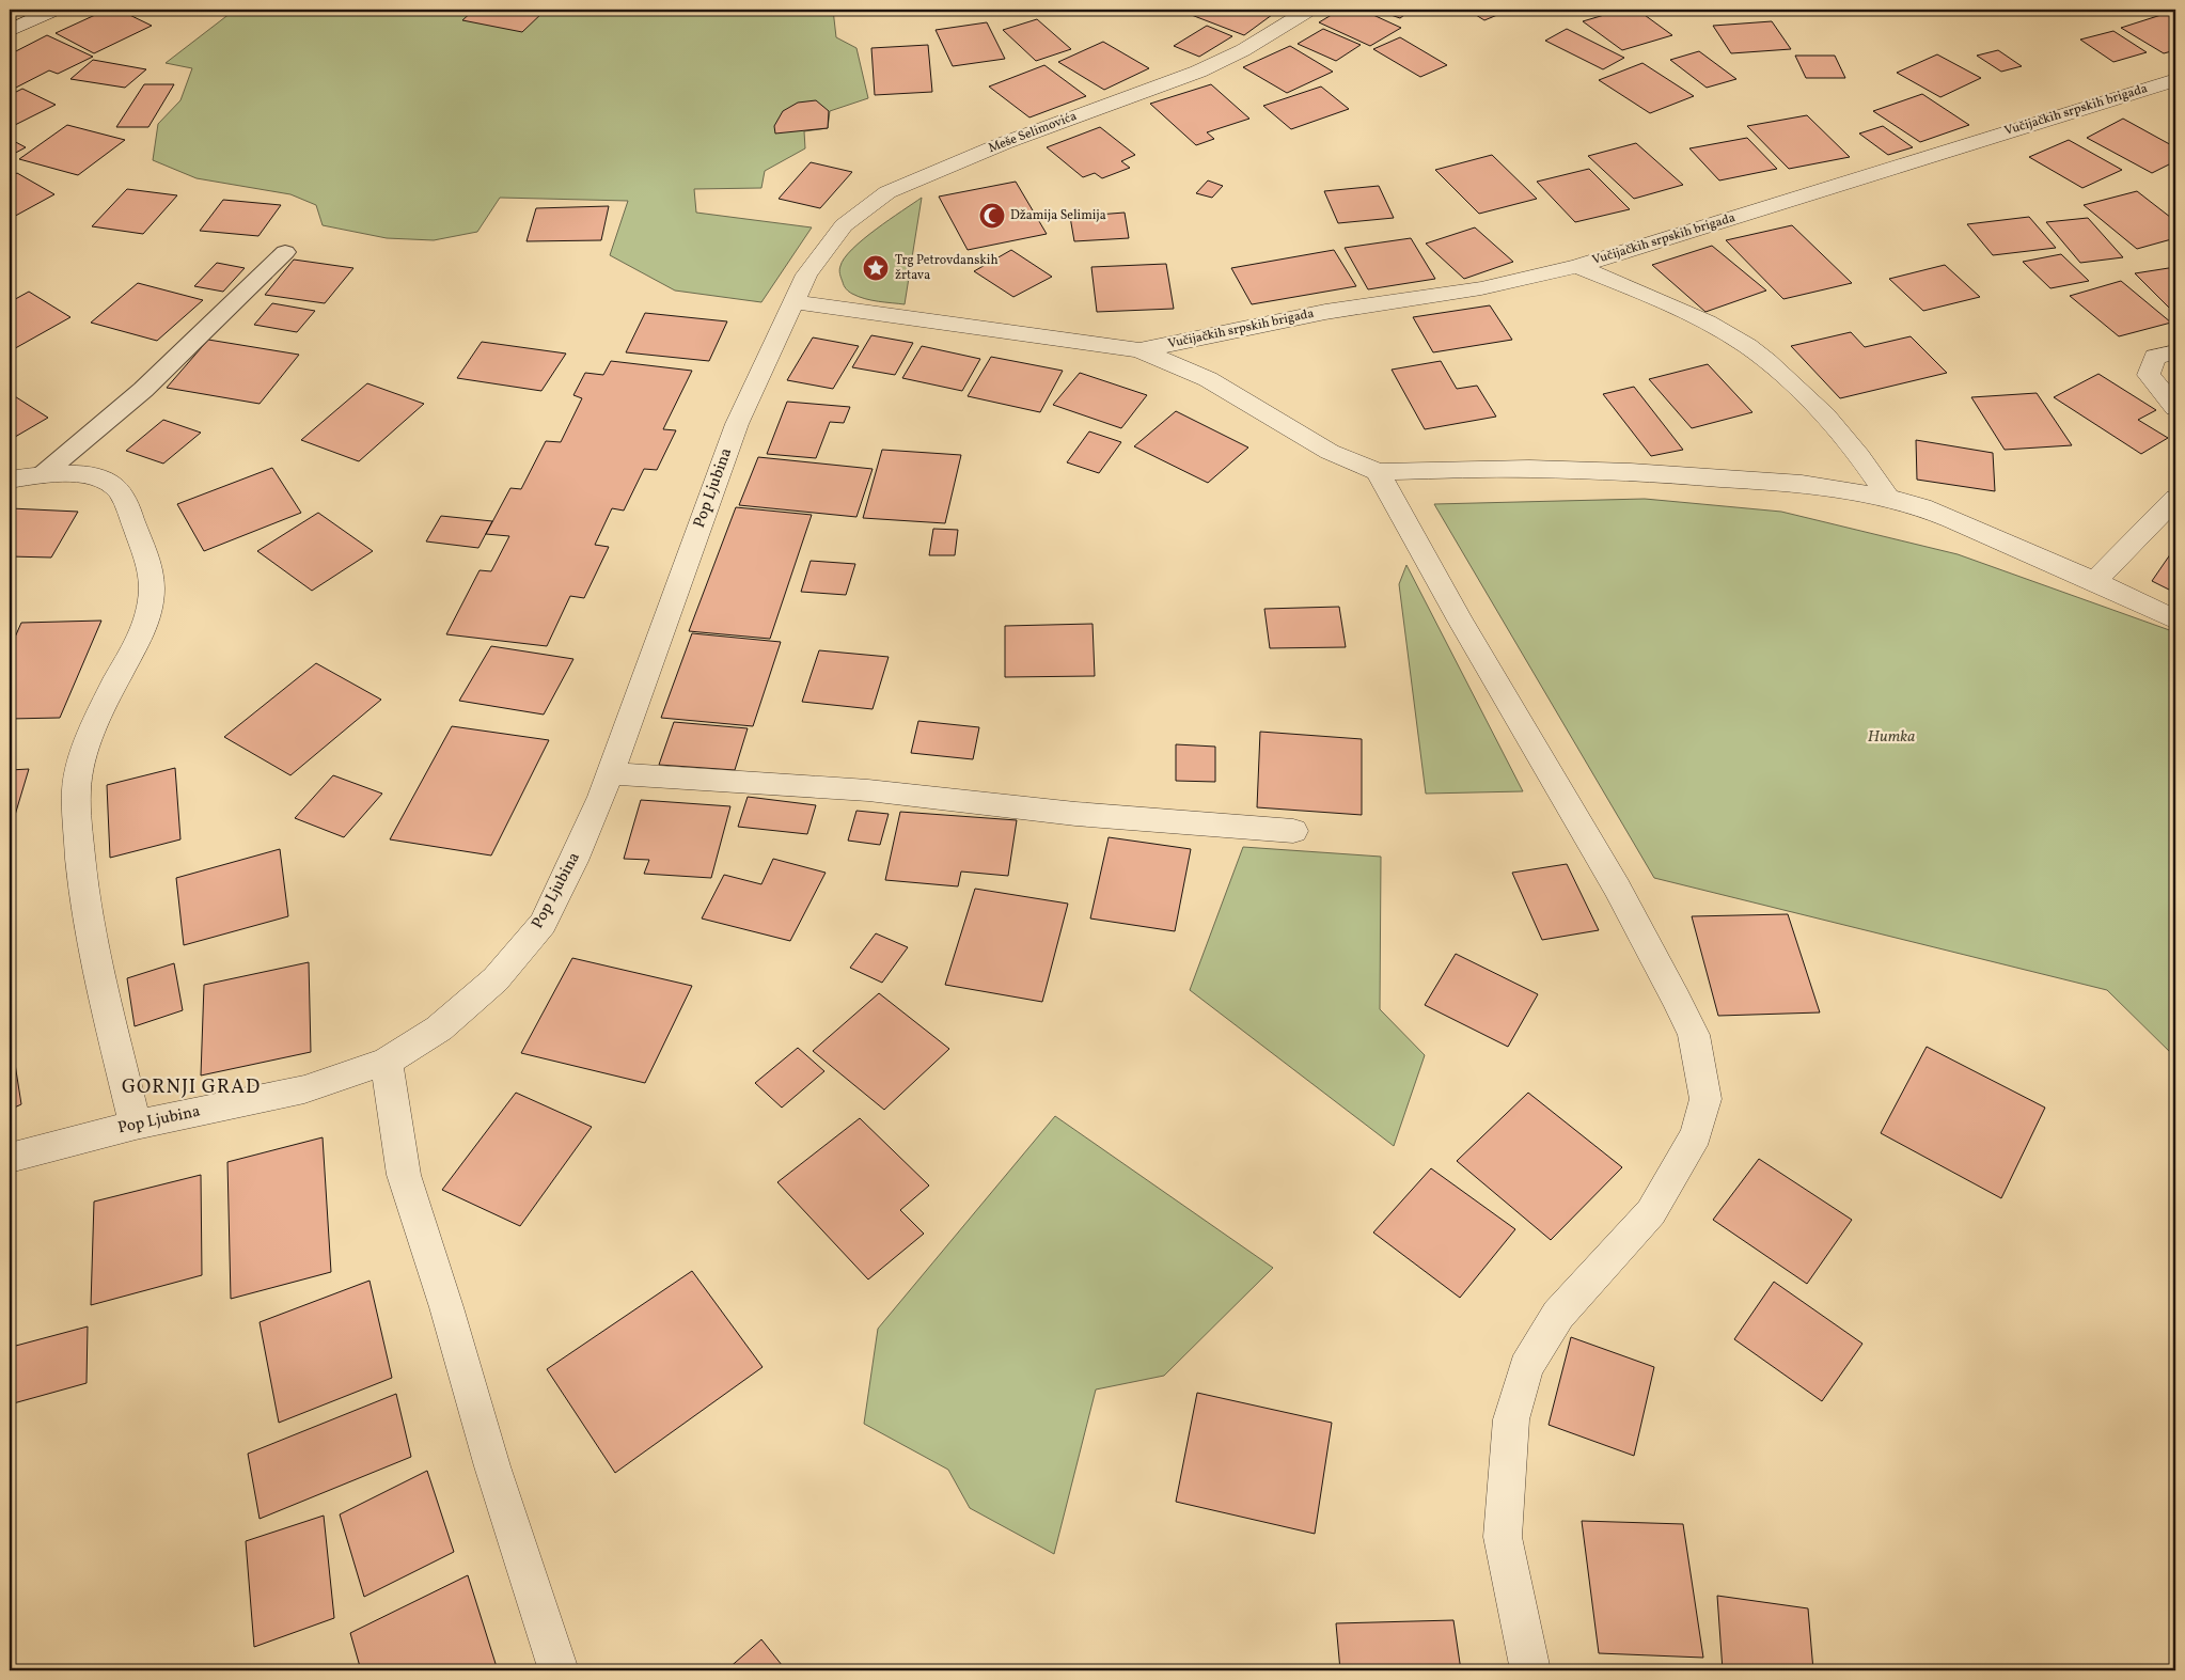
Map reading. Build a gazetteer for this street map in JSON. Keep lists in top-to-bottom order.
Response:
{
  "streets": {
    "street": ["Vučijačkih srpskih brigada", "Meše Selimovića", "Pop Ljubina"]
  },
  "crossings": [
    ["Meše Selimovića", "Pop Ljubina"]
  ],
  "districts": ["GORNJI GRAD"],
  "parks": ["Humka"],
  "places": {
    "mosque": ["Džamija Selimija"],
    "place": ["Trg Petrovdanskih žrtava"]
  }
}
